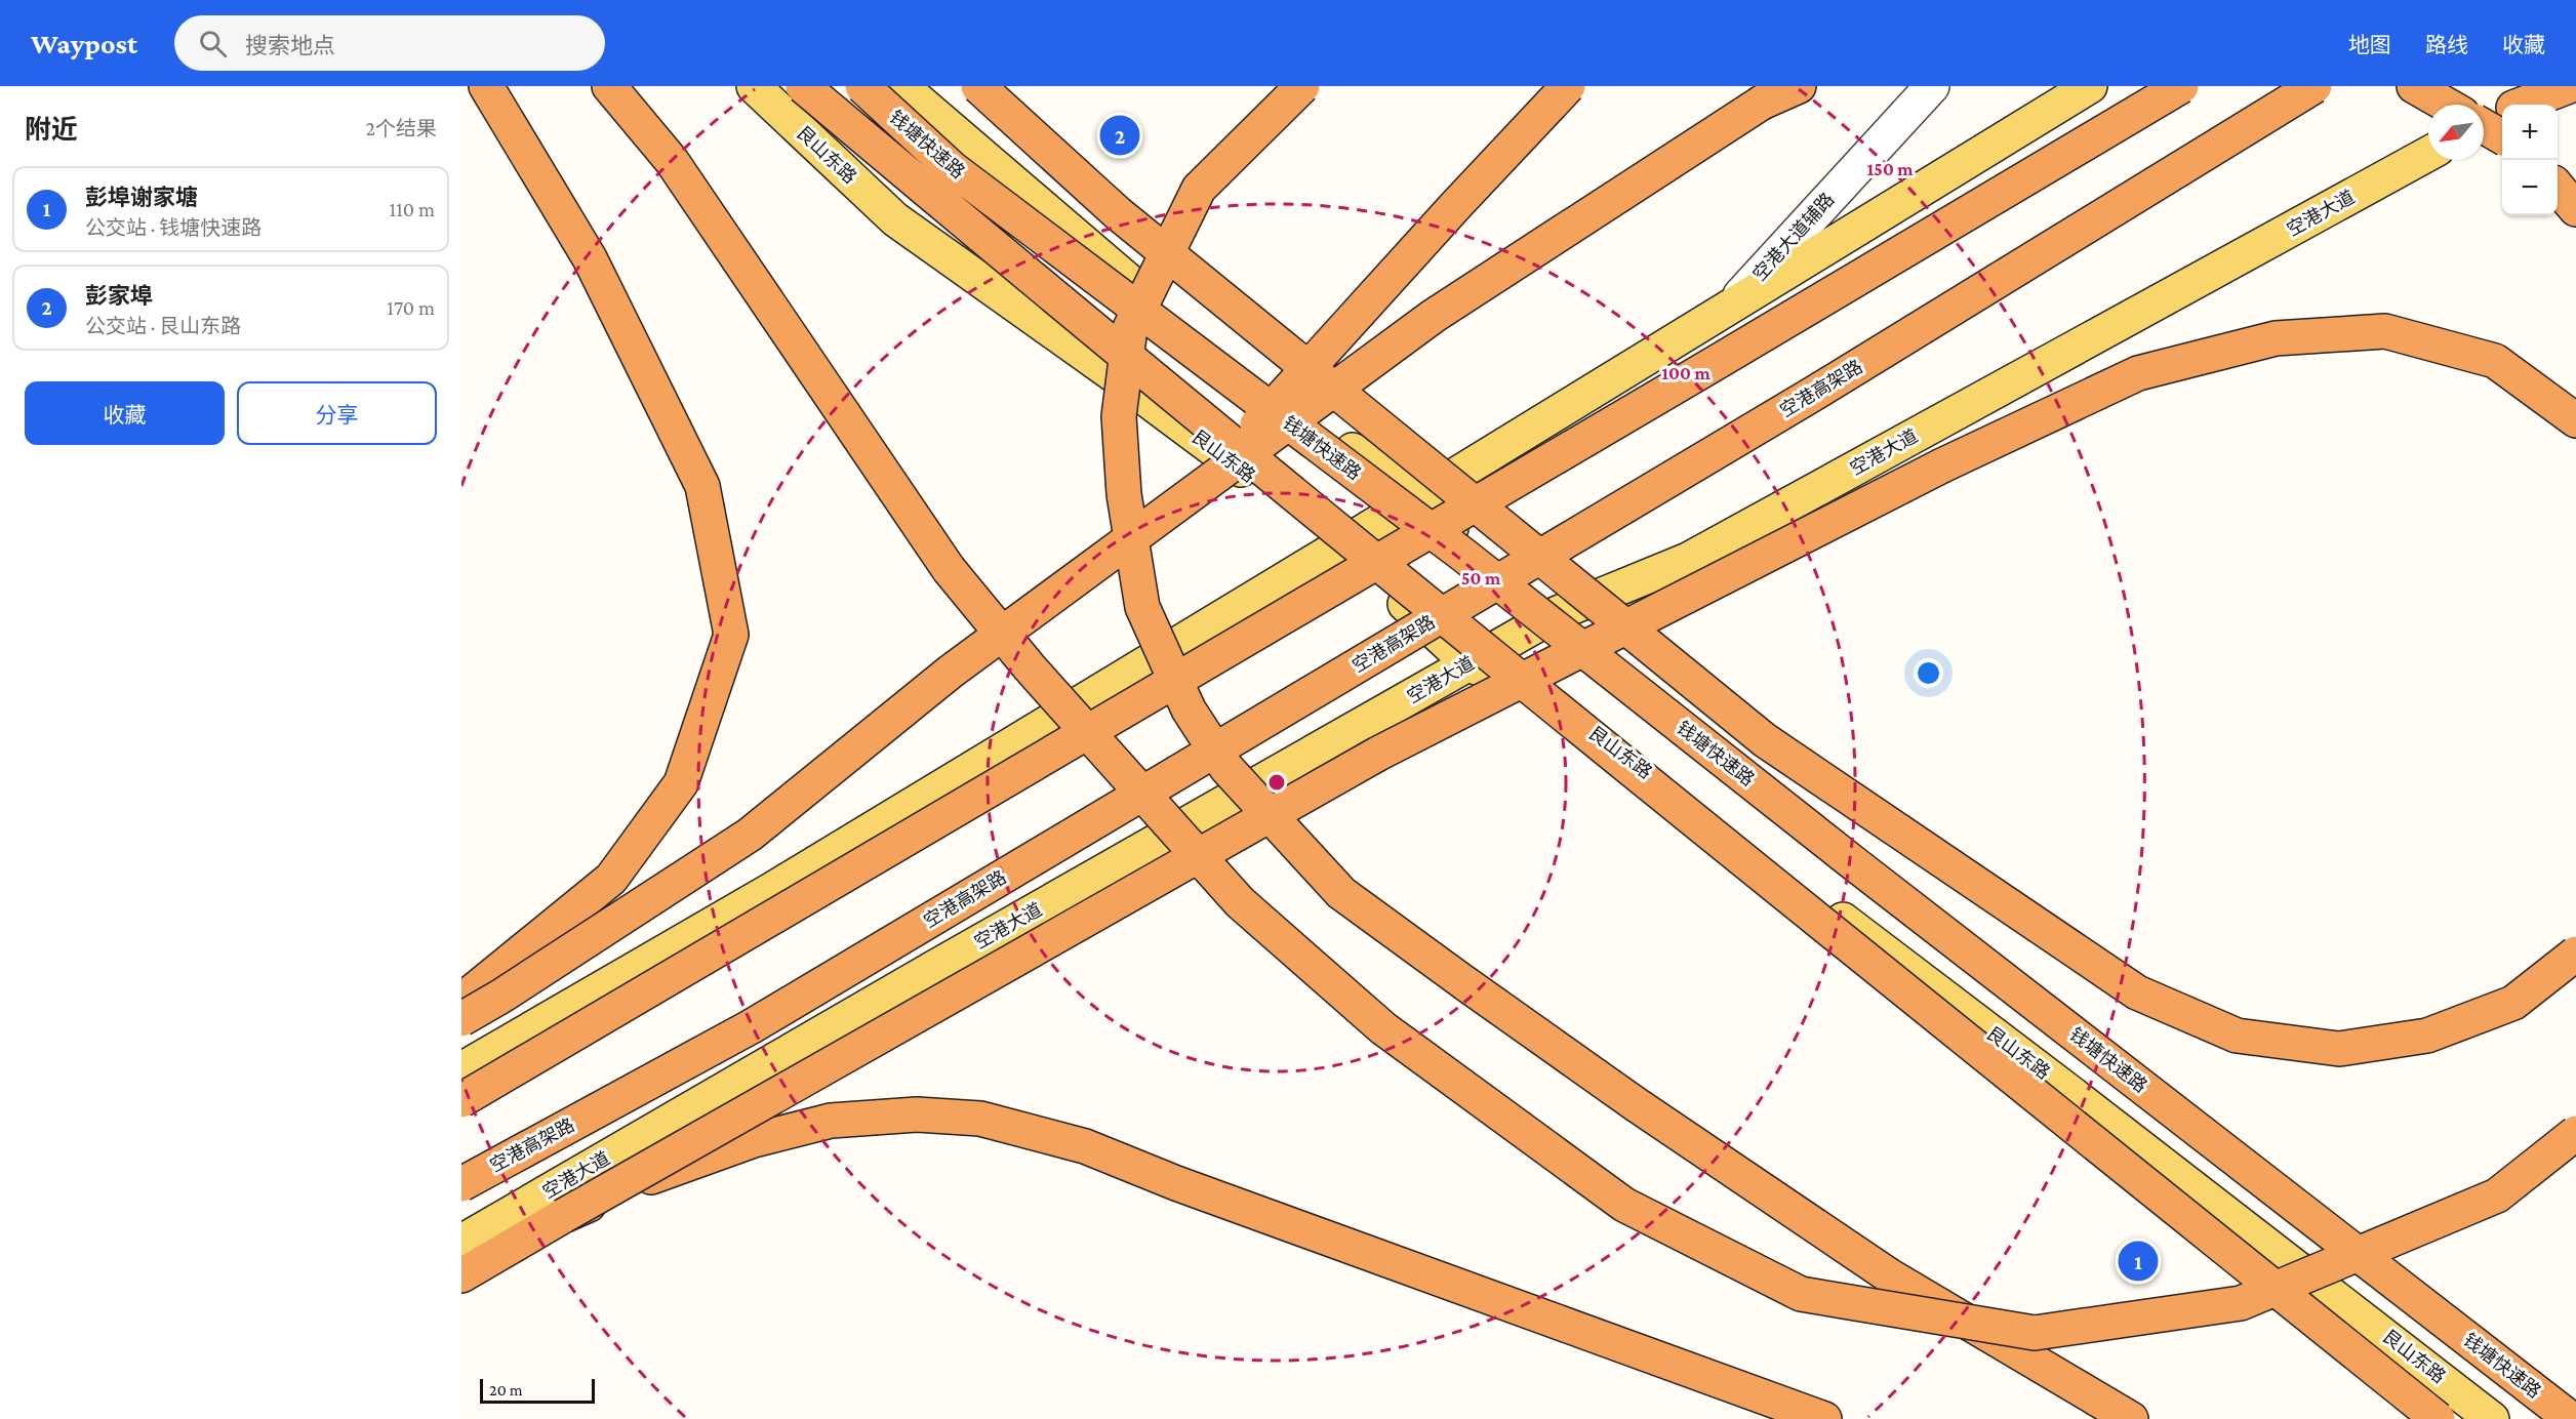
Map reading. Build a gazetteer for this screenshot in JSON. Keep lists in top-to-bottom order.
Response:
{
  "streets": {
    "highway": ["钱塘快速路", "空港高架路"],
    "main road": ["艮山东路", "空港大道"],
    "street": ["空港大道辅路"]
  },
  "crossings": [
    ["艮山东路", "空港大道"]
  ],
  "scale_bar": "20 m",
  "north": "bottom left",
  "page": {
    "header": "Waypost",
    "search": "搜索地点",
    "nav": ["地图", "路线", "收藏"],
    "heading": ["附近", "2个结果"],
    "map_buttons": ["+", "−"],
    "pins": ["2", "1"],
    "list": [
      {
        "mark": "1",
        "name": "彭埠谢家塘",
        "note": "公交站 · 钱塘快速路",
        "value": "110 m"
      },
      {
        "mark": "2",
        "name": "彭家埠",
        "note": "公交站 · 艮山东路",
        "value": "170 m"
      }
    ],
    "buttons": ["收藏", "分享"],
    "scale": "20 m"
  },
  "rings": ["150 m", "100 m", "50 m"]
}
